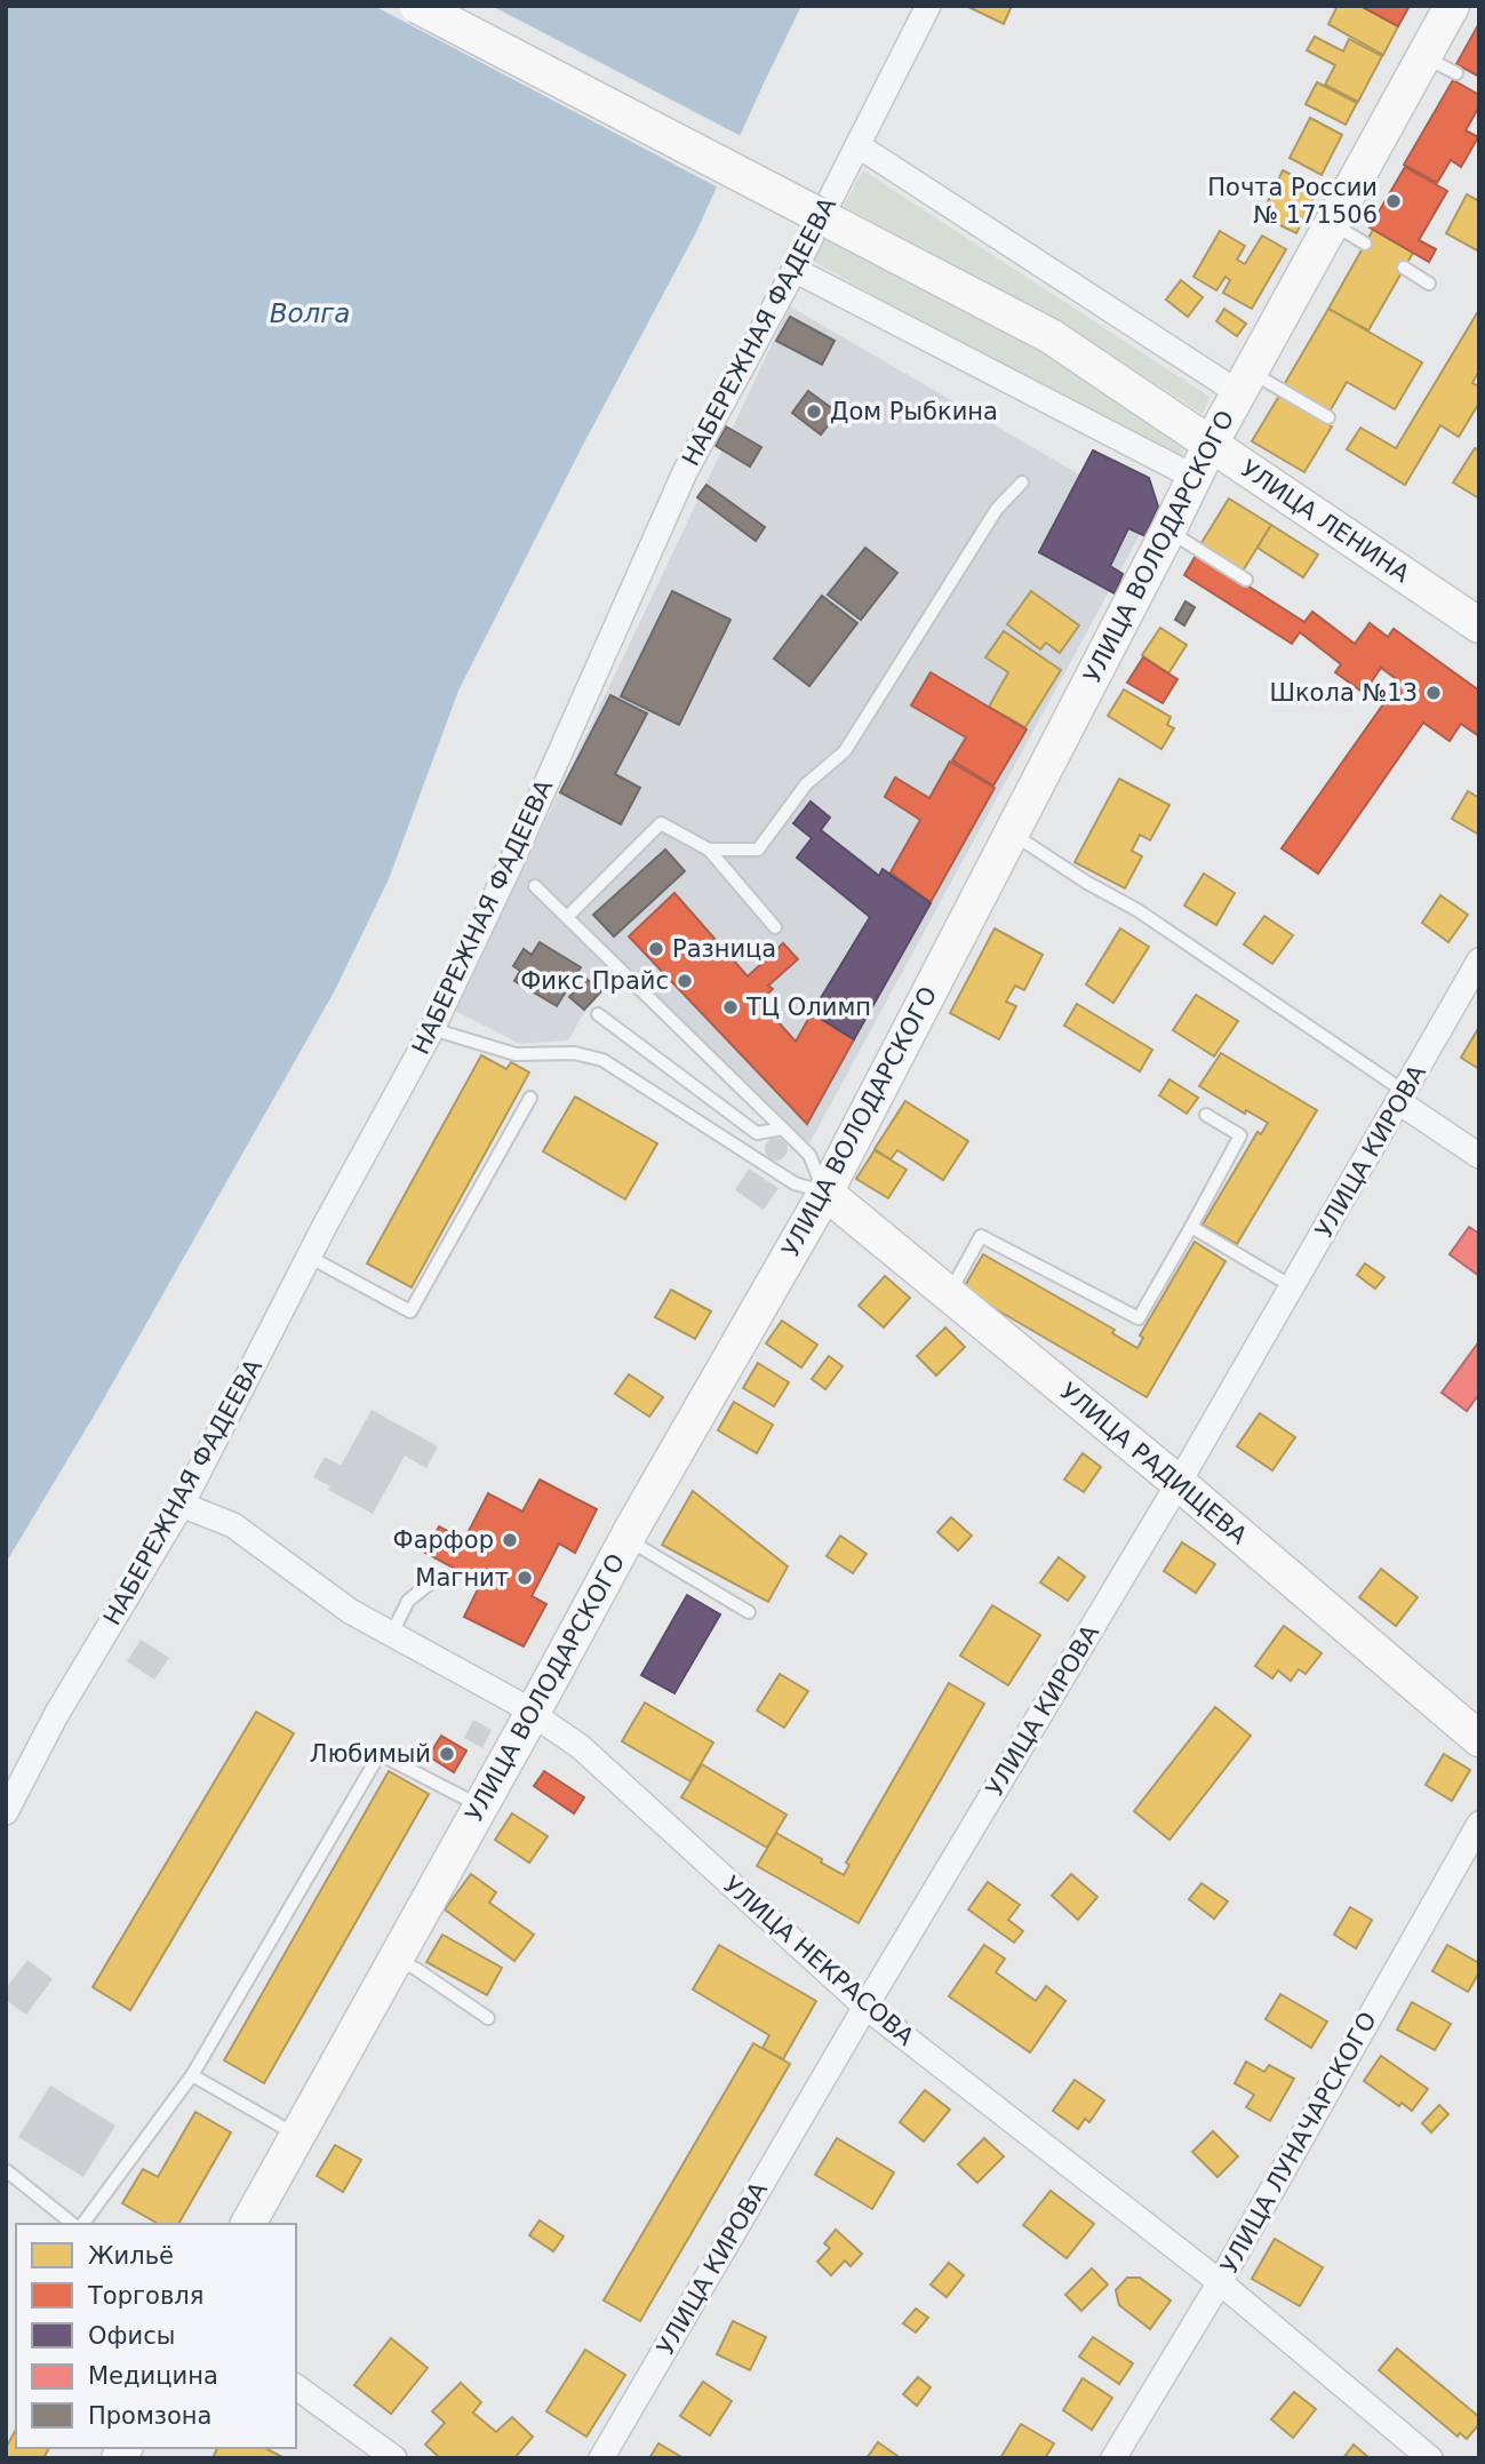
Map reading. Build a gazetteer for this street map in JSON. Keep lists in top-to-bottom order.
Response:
{
  "streets": {
    "main road": ["УЛИЦА ЛЕНИНА", "УЛИЦА ВОЛОДАРСКОГО", "УЛИЦА РАДИЩЕВА"],
    "street": [
      "НАБЕРЕЖНАЯ ФАДЕЕВА",
      "УЛИЦА КИРОВА",
      "УЛИЦА НЕКРАСОВА",
      "УЛИЦА ЛУНАЧАРСКОГО"
    ]
  },
  "crossings": [
    ["НАБЕРЕЖНАЯ ФАДЕЕВА", "УЛИЦА НЕКРАСОВА"],
    ["УЛИЦА ЛЕНИНА", "УЛИЦА ВОЛОДАРСКОГО"],
    ["УЛИЦА ВОЛОДАРСКОГО", "УЛИЦА РАДИЩЕВА"],
    ["УЛИЦА ВОЛОДАРСКОГО", "УЛИЦА НЕКРАСОВА"],
    ["УЛИЦА КИРОВА", "УЛИЦА РАДИЩЕВА"],
    ["УЛИЦА КИРОВА", "УЛИЦА НЕКРАСОВА"],
    ["УЛИЦА НЕКРАСОВА", "УЛИЦА ЛУНАЧАРСКОГО"]
  ],
  "water": ["Волга"],
  "places": [
    "Почта России № 171506",
    "Дом Рыбкина",
    "Школа №13",
    "Разница",
    "Фикс Прайс",
    "ТЦ Олимп",
    "Фарфор",
    "Магнит",
    "Любимый"
  ],
  "legend": [
    "Жильё",
    "Торговля",
    "Офисы",
    "Медицина",
    "Промзона"
  ]
}
